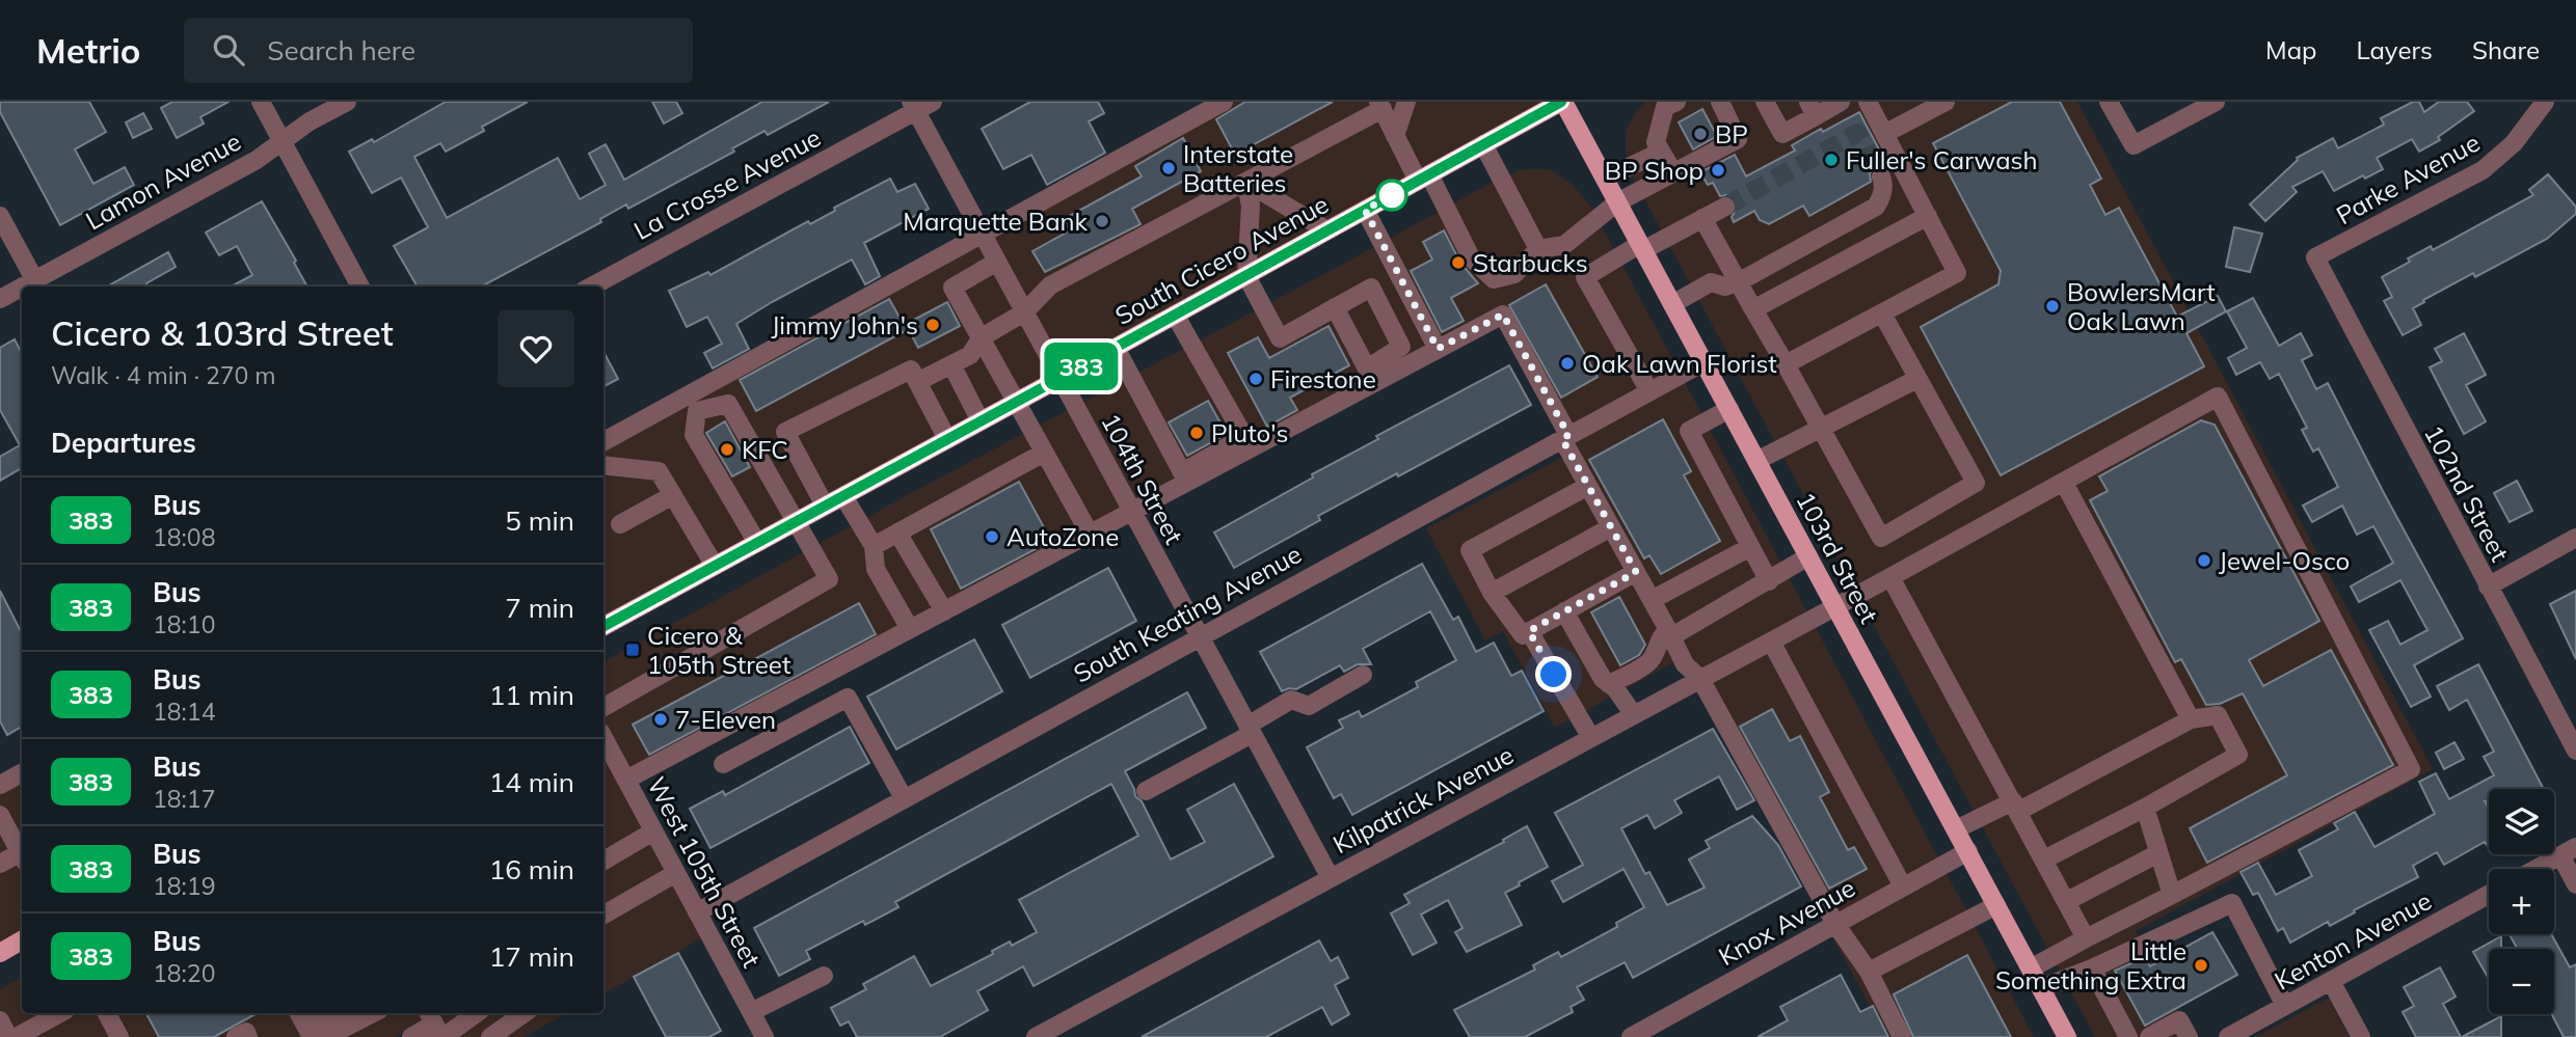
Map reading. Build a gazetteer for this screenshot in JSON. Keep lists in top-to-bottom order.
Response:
{
  "streets": {
    "main road": ["South Cicero Avenue", "103rd Street"],
    "street": [
      "Parke Avenue",
      "Lamon Avenue",
      "La Crosse Avenue",
      "104th Street",
      "102nd Street",
      "South Keating Avenue",
      "Kilpatrick Avenue",
      "West 105th Street",
      "Knox Avenue",
      "Kenton Avenue"
    ]
  },
  "crossings": [
    ["Parke Avenue", "102nd Street"],
    ["La Crosse Avenue", "104th Street"],
    ["South Cicero Avenue", "104th Street"],
    ["South Cicero Avenue", "103rd Street"],
    ["104th Street", "South Keating Avenue"],
    ["104th Street", "Kilpatrick Avenue"],
    ["103rd Street", "South Keating Avenue"],
    ["103rd Street", "Kilpatrick Avenue"],
    ["103rd Street", "Knox Avenue"],
    ["South Keating Avenue", "West 105th Street"]
  ],
  "places": {
    "other": [
      "BP",
      "Fuller's Carwash",
      "Interstate Batteries",
      "BP Shop",
      "Marquette Bank",
      "Starbucks",
      "BowlersMart Oak Lawn",
      "Jimmy John's",
      "Oak Lawn Florist",
      "Firestone",
      "Pluto's",
      "KFC",
      "AutoZone",
      "Jewel-Osco",
      "7-Eleven",
      "Little Something Extra"
    ],
    "transit": ["Cicero & 105th Street"]
  },
  "lines": ["bus line 383"],
  "page": {
    "header": "Metrio",
    "search": "Search here",
    "nav": ["Map", "Layers", "Share"],
    "on_map": "383",
    "heading": [
      ["Cicero & 103rd Street", "Walk · 4 min · 270 m"],
      "Departures"
    ],
    "list": [
      {
        "mark": "383",
        "name": "Bus",
        "note": "18:08",
        "value": "5 min"
      },
      {
        "mark": "383",
        "name": "Bus",
        "note": "18:10",
        "value": "7 min"
      },
      {
        "mark": "383",
        "name": "Bus",
        "note": "18:14",
        "value": "11 min"
      },
      {
        "mark": "383",
        "name": "Bus",
        "note": "18:17",
        "value": "14 min"
      },
      {
        "mark": "383",
        "name": "Bus",
        "note": "18:19",
        "value": "16 min"
      },
      {
        "mark": "383",
        "name": "Bus",
        "note": "18:20",
        "value": "17 min"
      }
    ],
    "map_buttons": ["+", "−"]
  }
}
